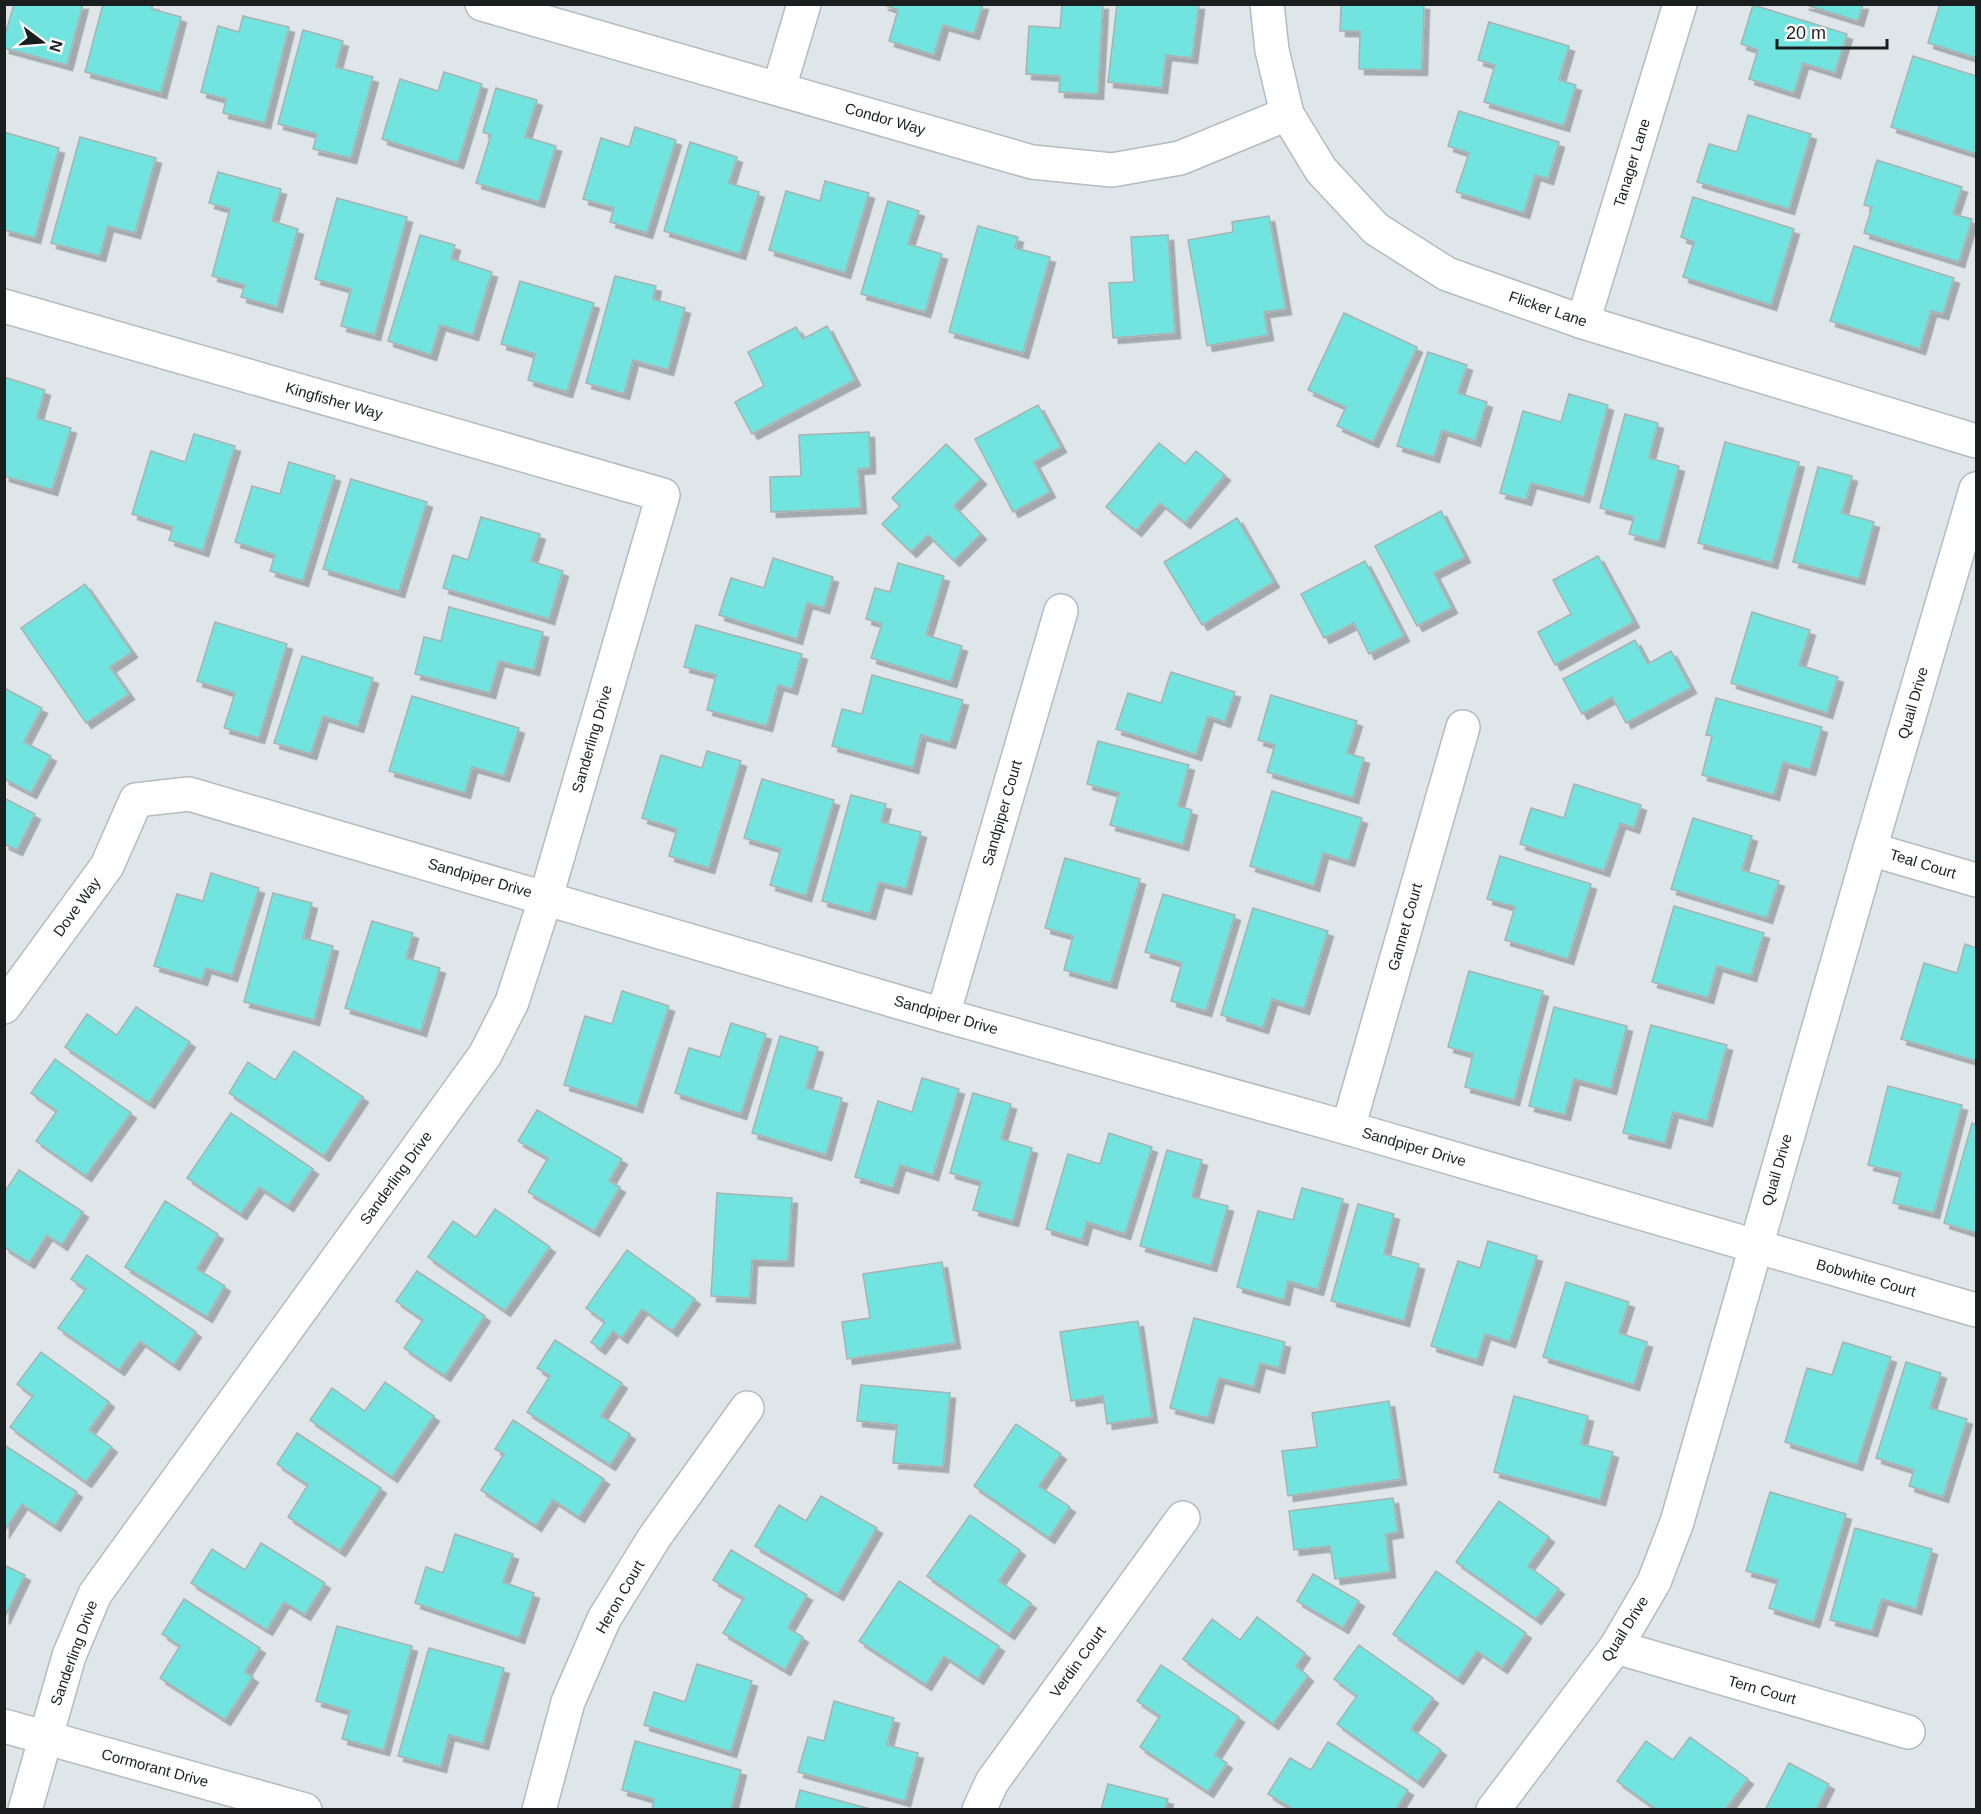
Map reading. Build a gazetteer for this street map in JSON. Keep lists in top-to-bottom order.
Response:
{
  "streets": {
    "street": [
      "Condor Way",
      "Tanager Lane",
      "Flicker Lane",
      "Kingfisher Way",
      "Quail Drive",
      "Sanderling Drive",
      "Sandpiper Court",
      "Teal Court",
      "Sandpiper Drive",
      "Dove Way",
      "Gannet Court",
      "Bobwhite Court",
      "Heron Court",
      "Verdin Court",
      "Tern Court",
      "Cormorant Drive"
    ]
  },
  "crossings": [
    ["Condor Way", "Flicker Lane"],
    ["Tanager Lane", "Flicker Lane"],
    ["Kingfisher Way", "Sanderling Drive"],
    ["Quail Drive", "Teal Court"],
    ["Quail Drive", "Sandpiper Drive"],
    ["Quail Drive", "Bobwhite Court"],
    ["Quail Drive", "Tern Court"],
    ["Sanderling Drive", "Sandpiper Drive"],
    ["Sanderling Drive", "Cormorant Drive"],
    ["Sandpiper Court", "Sandpiper Drive"],
    ["Sandpiper Drive", "Dove Way"],
    ["Sandpiper Drive", "Gannet Court"],
    ["Sandpiper Drive", "Bobwhite Court"]
  ],
  "scale_bar": "20 m",
  "north": "right"
}
